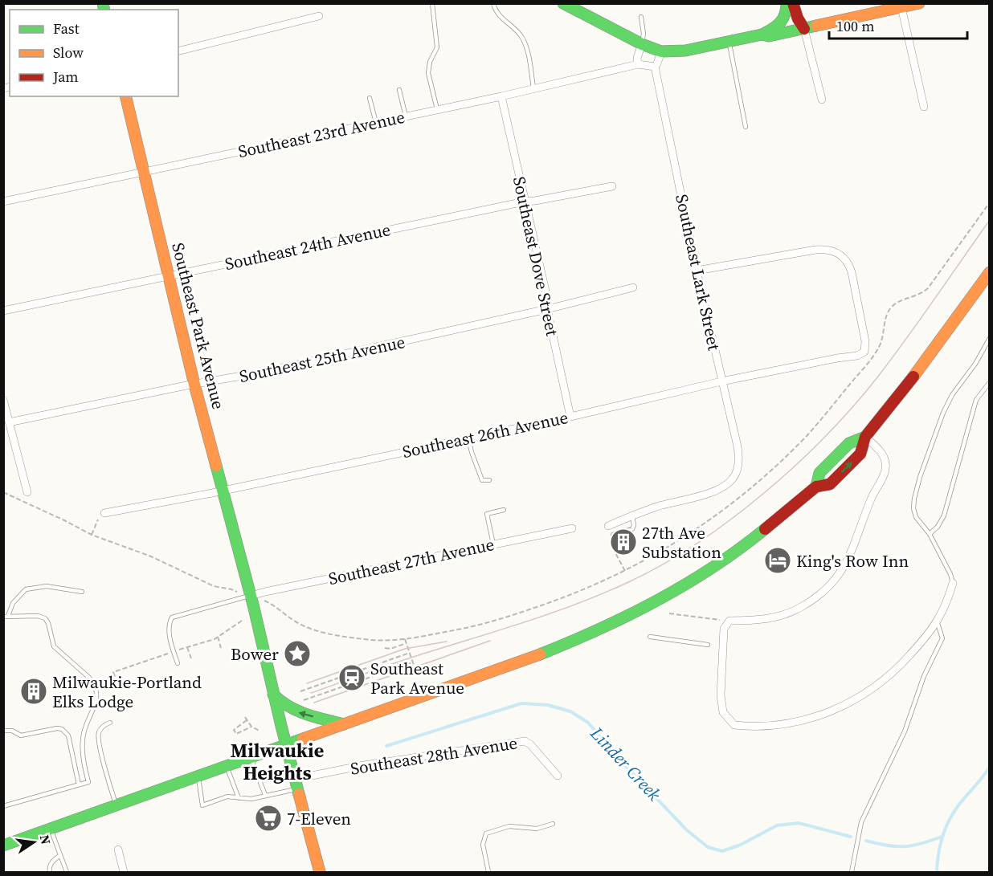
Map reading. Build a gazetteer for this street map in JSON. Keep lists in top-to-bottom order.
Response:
{
  "streets": {
    "main road": ["Southeast Park Avenue"],
    "street": [
      "Southeast 23rd Avenue",
      "Southeast 24th Avenue",
      "Southeast Dove Street",
      "Southeast Lark Street",
      "Southeast 25th Avenue",
      "Southeast 26th Avenue",
      "Southeast 27th Avenue",
      "Southeast 28th Avenue"
    ]
  },
  "crossings": [
    ["Southeast 23rd Avenue", "Southeast Dove Street"],
    ["Southeast 23rd Avenue", "Southeast Park Avenue"],
    ["Southeast 24th Avenue", "Southeast Dove Street"],
    ["Southeast 24th Avenue", "Southeast Park Avenue"],
    ["Southeast Dove Street", "Southeast 25th Avenue"],
    ["Southeast Dove Street", "Southeast 26th Avenue"],
    ["Southeast Lark Street", "Southeast 26th Avenue"],
    ["Southeast Park Avenue", "Southeast 25th Avenue"],
    ["Southeast Park Avenue", "Southeast 26th Avenue"],
    ["Southeast Park Avenue", "Southeast 27th Avenue"],
    ["Southeast Park Avenue", "Southeast 28th Avenue"]
  ],
  "districts": ["Milwaukie Heights"],
  "water": ["Linder Creek"],
  "places": {
    "building": ["27th Ave Substation", "Milwaukie-Portland Elks Lodge"],
    "hotel": ["King's Row Inn"],
    "place": ["Bower"],
    "station": ["Southeast Park Avenue"],
    "supermarket": ["7-Eleven"]
  },
  "legend": ["Fast", "Slow", "Jam"],
  "scale_bar": "100 m",
  "north": "right"
}
